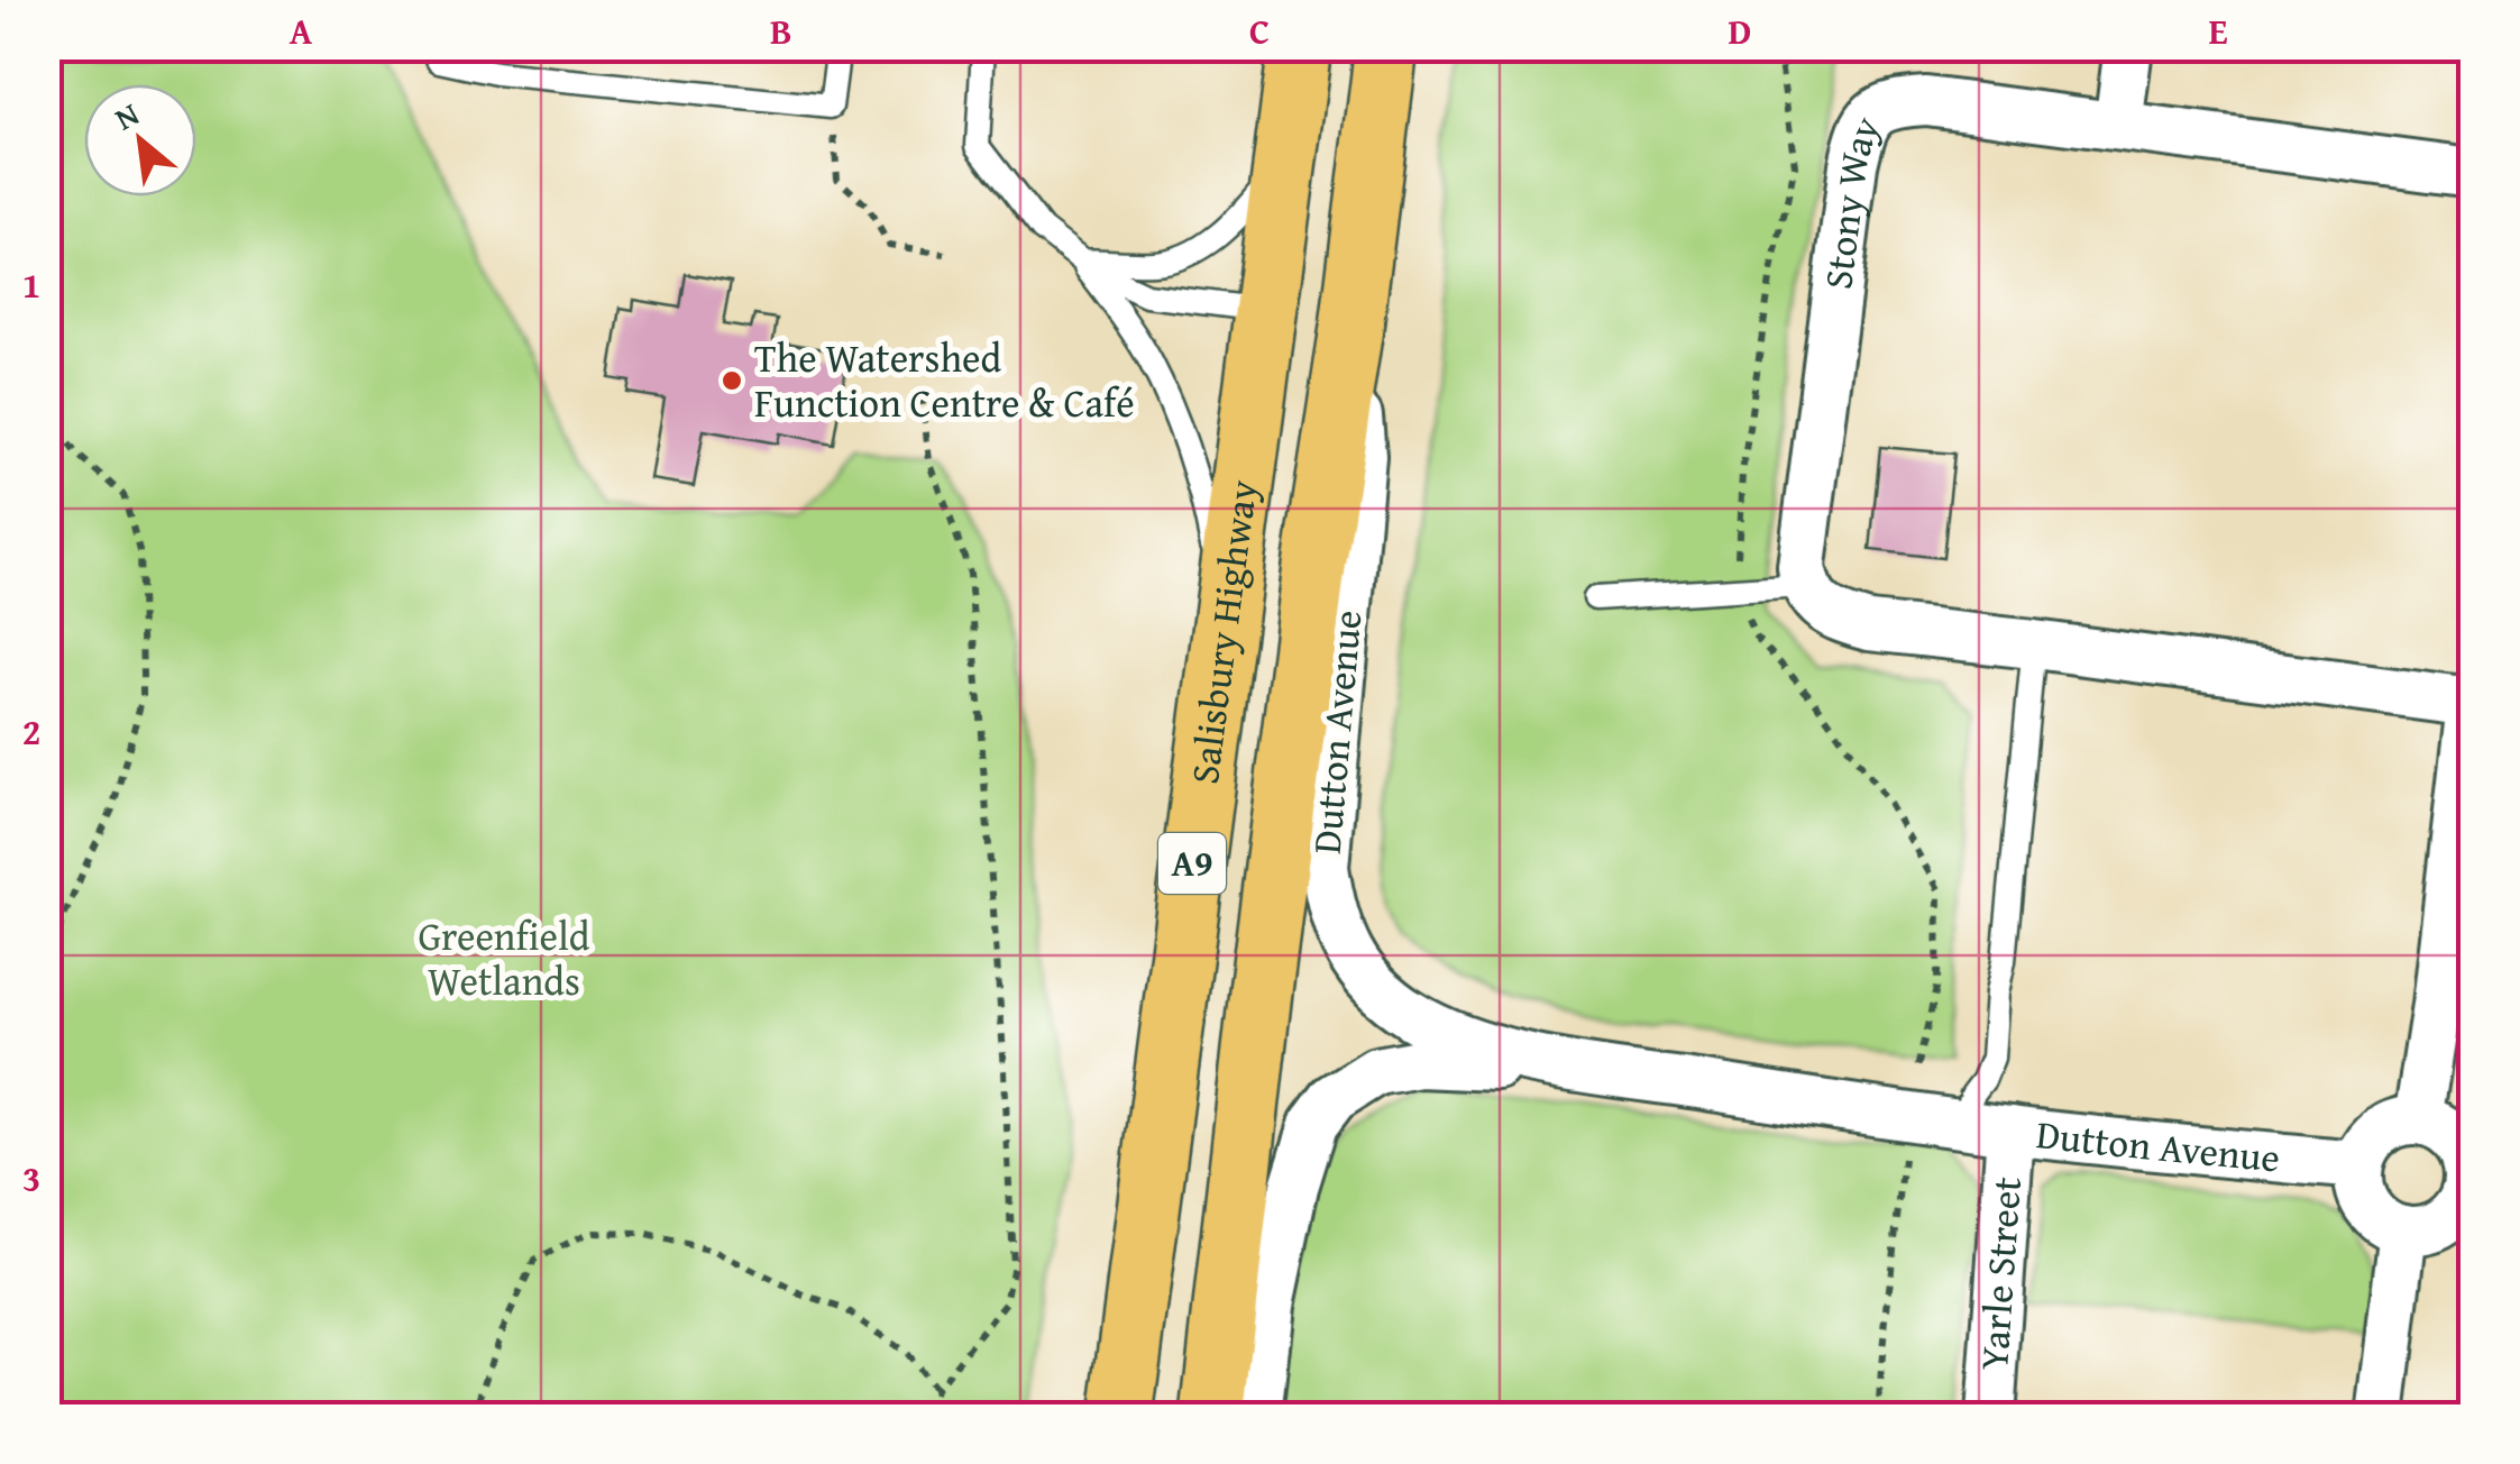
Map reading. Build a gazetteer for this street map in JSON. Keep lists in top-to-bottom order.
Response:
{
  "streets": {
    "highway": ["Salisbury Highway", "A9"],
    "street": ["Stony Way", "Dutton Avenue", "Yarle Street"]
  },
  "crossings": [
    ["Salisbury Highway", "Dutton Avenue"],
    ["Dutton Avenue", "Yarle Street"]
  ],
  "parks": ["Greenfield Wetlands"],
  "places": ["The Watershed Function Centre & Café"],
  "north": "top left",
  "grid": {
    "columns": [
      "A",
      "B",
      "C",
      "D",
      "E"
    ],
    "rows": ["1", "2", "3"]
  }
}
